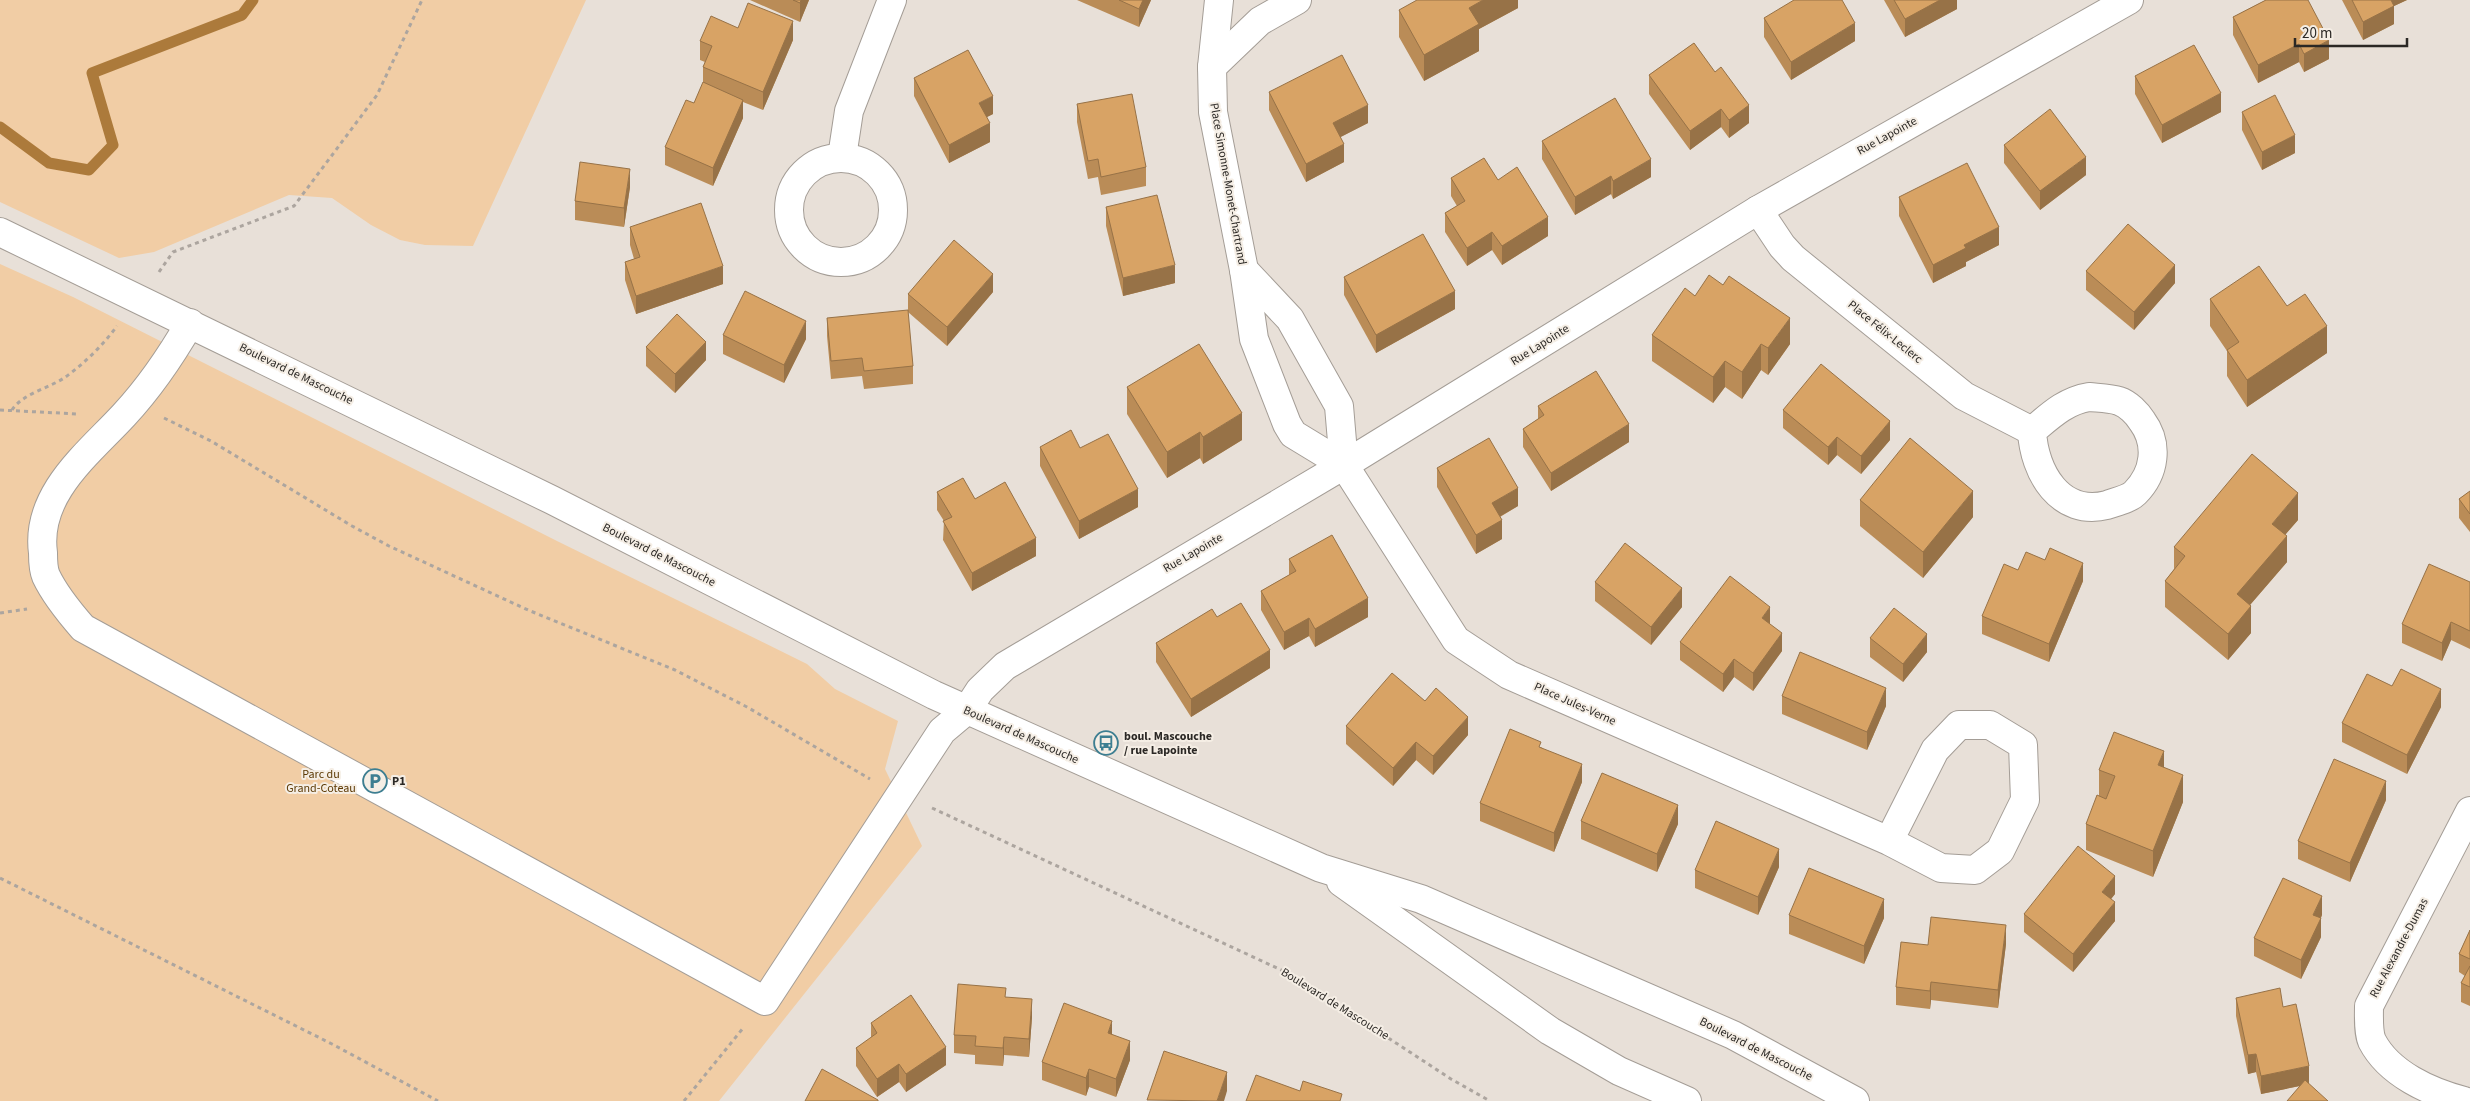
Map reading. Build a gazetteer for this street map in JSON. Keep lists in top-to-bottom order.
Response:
{
  "streets": {
    "street": [
      "Rue Lapointe",
      "Place Simonne-Monet-Chartrand",
      "Place Félix-Leclerc",
      "Boulevard de Mascouche",
      "Place Jules-Verne",
      "Rue Alexandre-Dumas"
    ]
  },
  "crossings": [
    ["Rue Lapointe", "Place Simonne-Monet-Chartrand"],
    ["Rue Lapointe", "Place Félix-Leclerc"],
    ["Rue Lapointe", "Boulevard de Mascouche"],
    ["Rue Lapointe", "Place Jules-Verne"],
    ["Place Simonne-Monet-Chartrand", "Place Jules-Verne"]
  ],
  "parks": ["Parc du Grand-Coteau"],
  "places": {
    "bus stop": ["boul. Mascouche / rue Lapointe"],
    "parking": ["P1"]
  },
  "scale_bar": "20 m"
}
